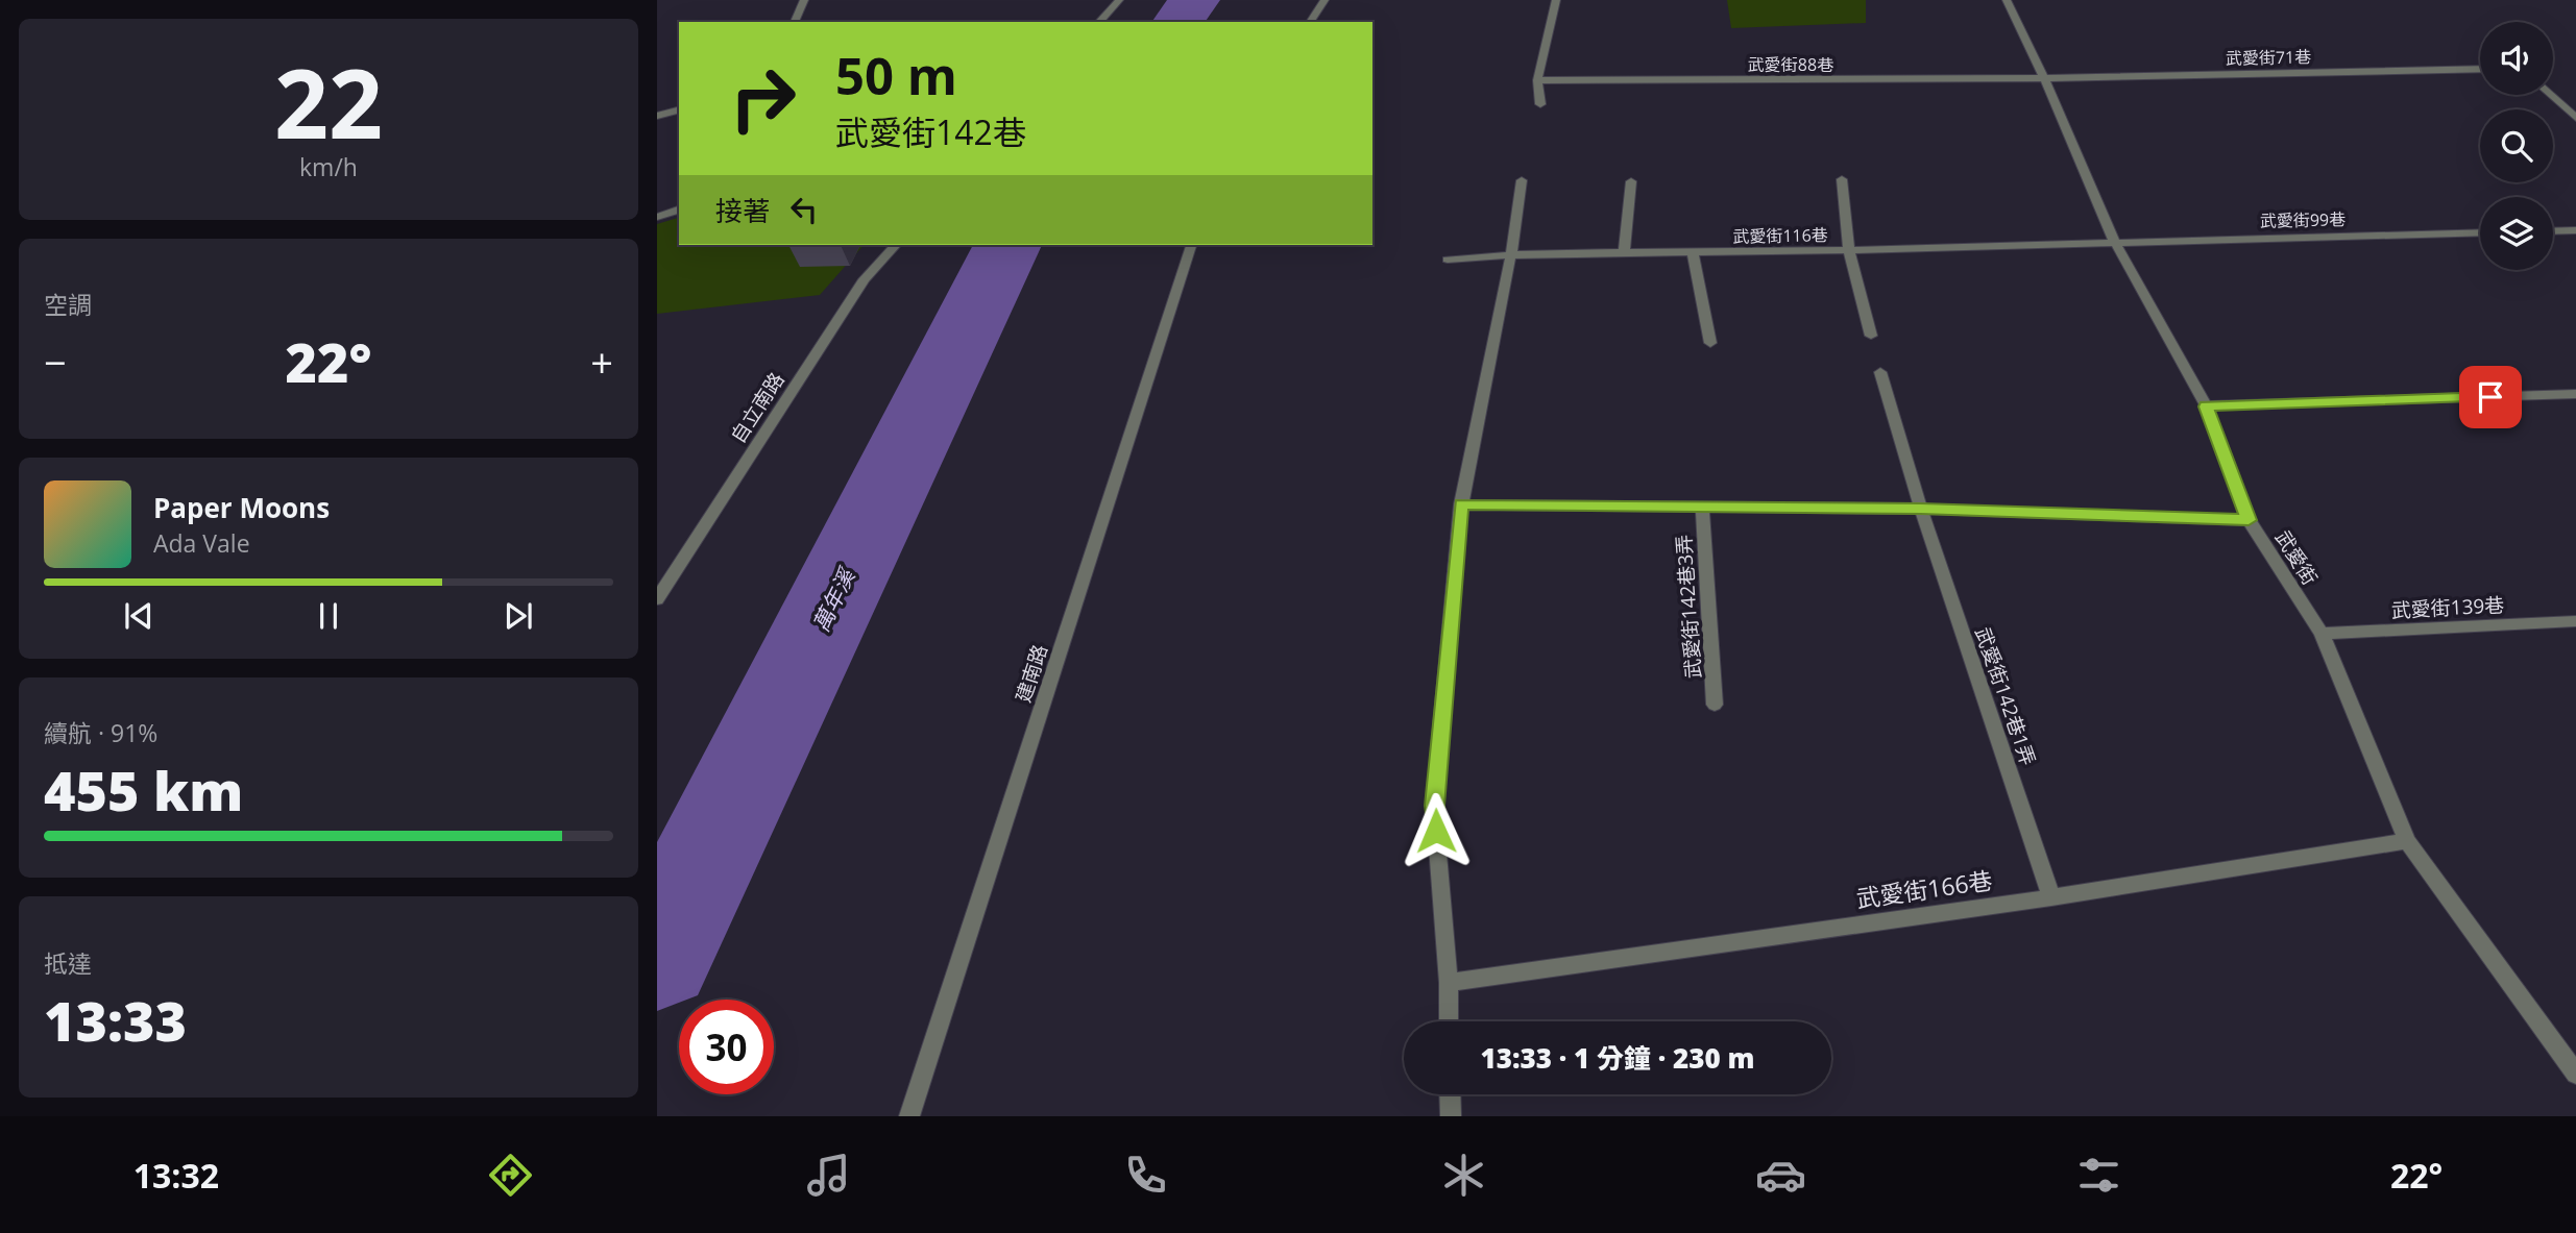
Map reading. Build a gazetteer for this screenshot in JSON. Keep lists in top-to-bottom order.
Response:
{
  "streets": {
    "street": [
      "武愛街71巷",
      "武愛街88巷",
      "武愛街99巷",
      "武愛街116巷",
      "自立南路",
      "武愛街",
      "武愛街142巷3弄",
      "武愛街139巷",
      "建南路",
      "武愛街142巷1弄",
      "武愛街166巷"
    ]
  },
  "crossings": [
    ["武愛街71巷", "武愛街88巷"],
    ["武愛街71巷", "武愛街"],
    ["武愛街88巷", "武愛街"],
    ["武愛街99巷", "武愛街116巷"],
    ["武愛街99巷", "武愛街"],
    ["武愛街116巷", "武愛街"],
    ["武愛街", "武愛街139巷"],
    ["武愛街", "武愛街166巷"],
    ["武愛街142巷1弄", "武愛街166巷"]
  ],
  "water": ["萬年溪"],
  "page": {
    "tile": [
      ["22", "km/h"],
      "空調",
      ["續航 · 91%", "455 km"],
      ["抵達", "13:33"]
    ],
    "turn": ["50 m", "武愛街142巷"],
    "then": "接著",
    "heat": ["−", "22°", "+"],
    "song": ["Paper Moons", "Ada Vale"],
    "limit": "30",
    "trip": "13:33 · 1 分鐘 · 230 m",
    "tabs": ["13:32", "22°"]
  }
}
